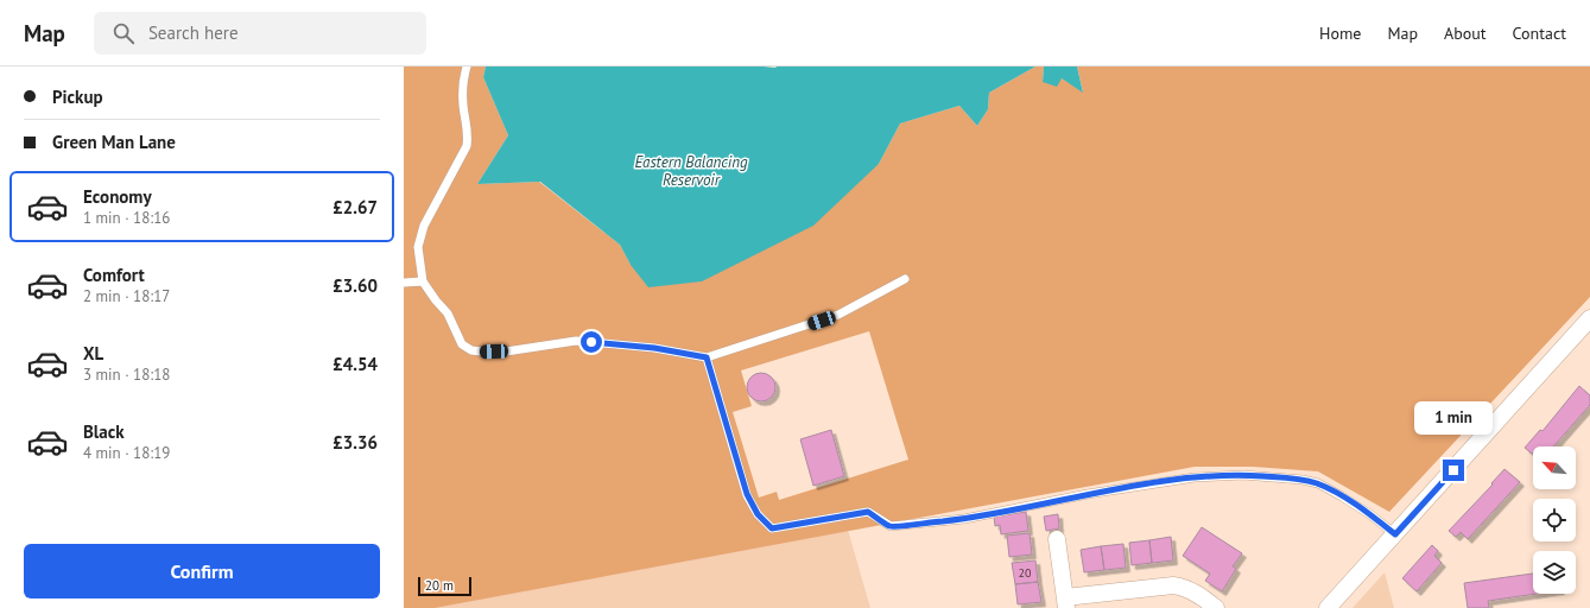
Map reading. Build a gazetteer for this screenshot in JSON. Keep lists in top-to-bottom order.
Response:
{
  "water": ["Eastern Balancing Reservoir"],
  "house_numbers": ["20"],
  "scale_bar": "20 m",
  "north": "top left",
  "page": {
    "header": "Map",
    "search": "Search here",
    "nav": [
      "Home",
      "Map",
      "About",
      "Contact"
    ],
    "banner": ["Pickup", "Green Man Lane"],
    "list": [
      {
        "name": "Economy",
        "note": "1 min · 18:16",
        "value": "£2.67"
      },
      {
        "name": "Comfort",
        "note": "2 min · 18:17",
        "value": "£3.60"
      },
      {
        "name": "XL",
        "note": "3 min · 18:18",
        "value": "£4.54"
      },
      {
        "name": "Black",
        "note": "4 min · 18:19",
        "value": "£3.36"
      }
    ],
    "bubble": "1 min",
    "buttons": "Confirm",
    "scale": "20 m"
  }
}
